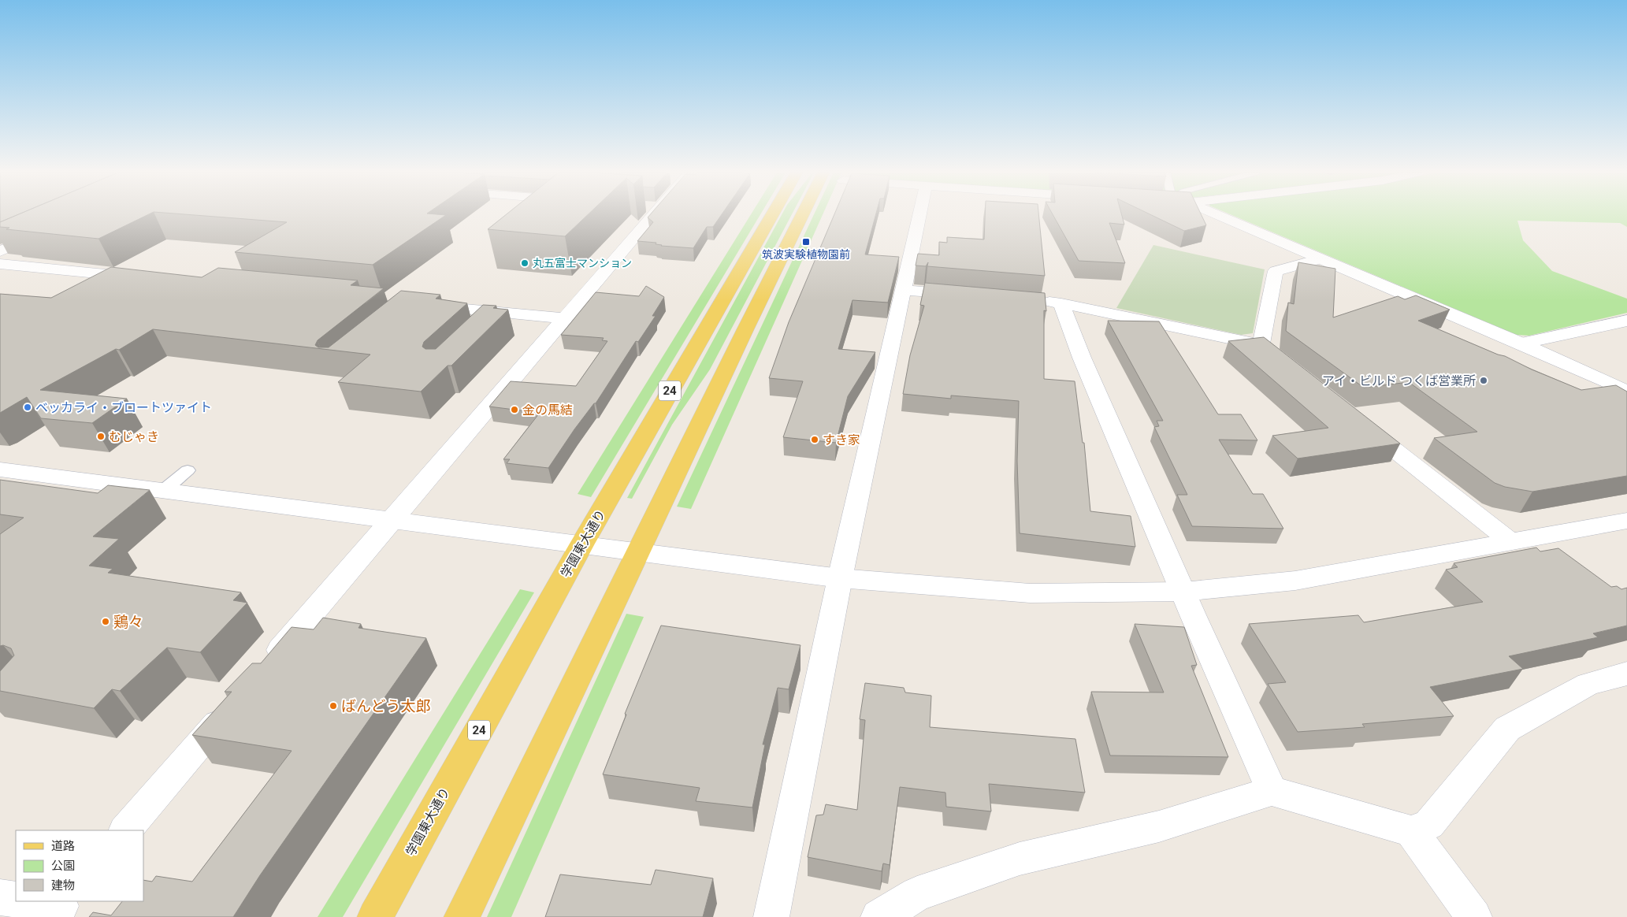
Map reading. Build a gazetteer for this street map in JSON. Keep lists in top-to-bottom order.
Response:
{
  "streets": {
    "main road": ["24", "学園東大通り"]
  },
  "places": {
    "transit": ["筑波実験植物園前"],
    "other": [
      "丸五富士マンション",
      "アイ・ビルド つくば営業所",
      "ベッカライ・ブロートツァイト",
      "金の馬結",
      "むじゃき",
      "すき家",
      "鶏々",
      "ばんどう太郎"
    ]
  },
  "legend": ["道路", "公園", "建物"]
}
